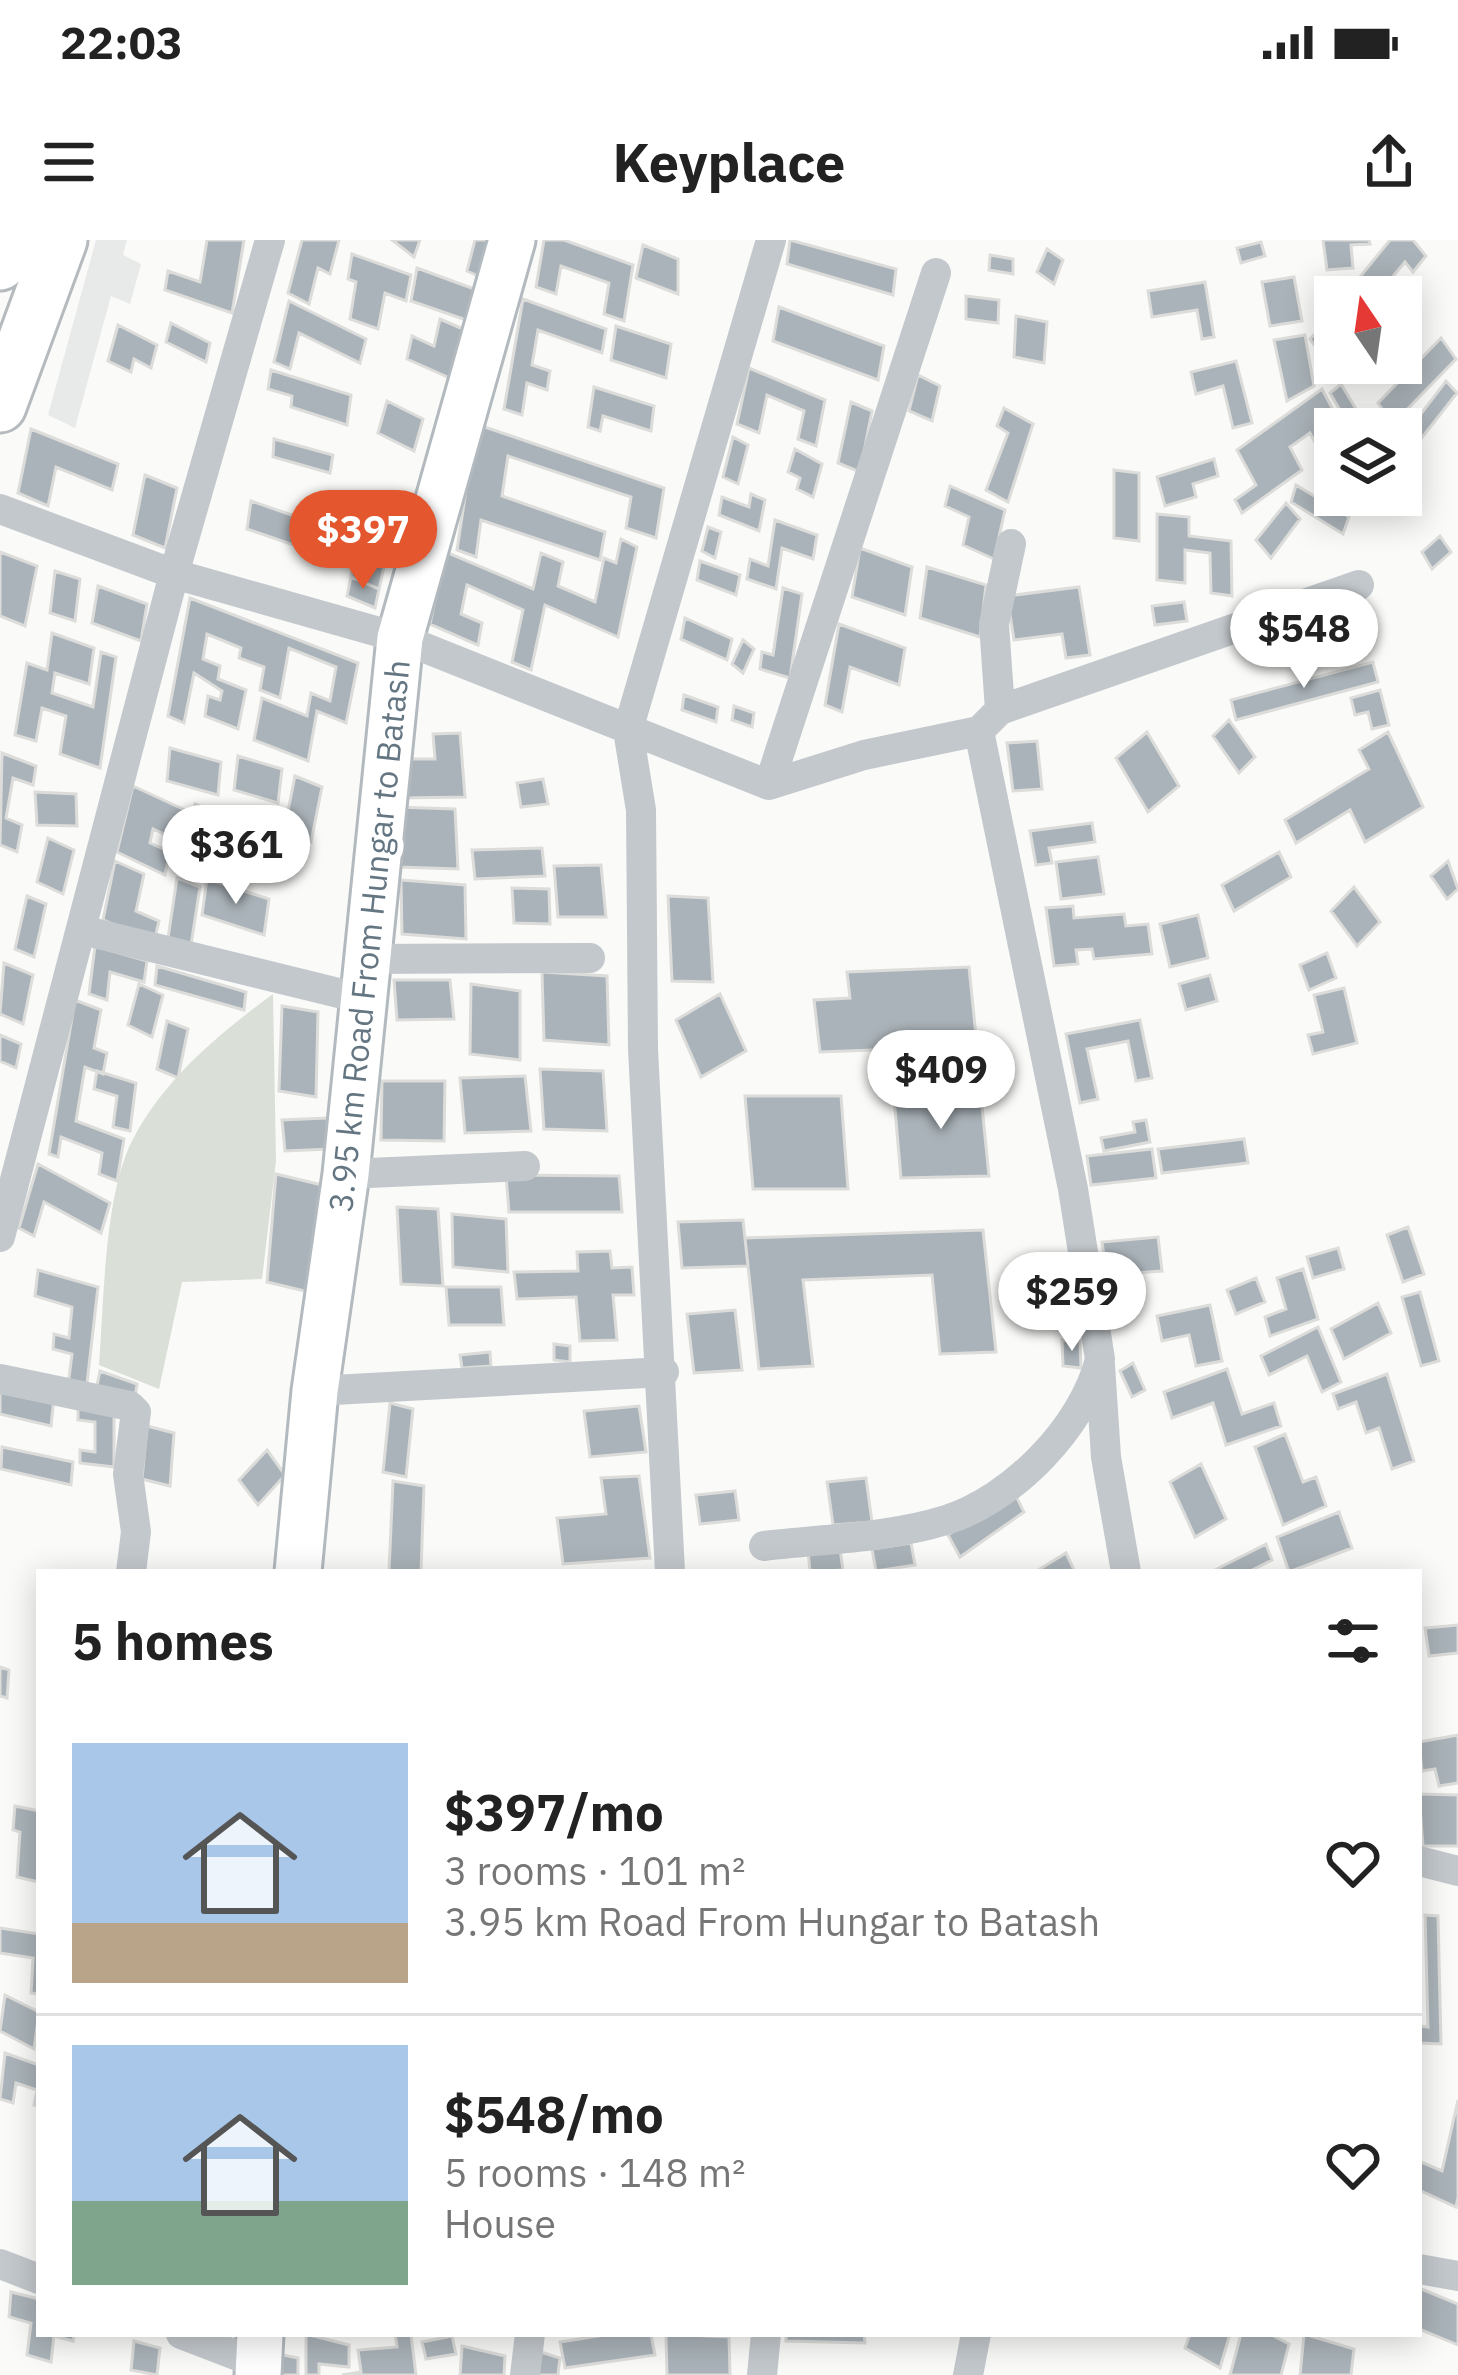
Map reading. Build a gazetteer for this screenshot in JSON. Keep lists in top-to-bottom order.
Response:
{
  "streets": {
    "street": ["3.95 km Road From Hungar to Batash"]
  },
  "north": "top",
  "page": {
    "status": "22:03",
    "header": "Keyplace",
    "price": [
      "$397",
      "$548",
      "$361",
      "$409",
      "$259"
    ],
    "heading": "5 homes",
    "list": [
      {
        "name": "$397/mo",
        "note": "3 rooms · 101 m² · 3.95 km Road From Hungar to Batash"
      },
      {
        "name": "$548/mo",
        "note": "5 rooms · 148 m² · House"
      }
    ]
  }
}
